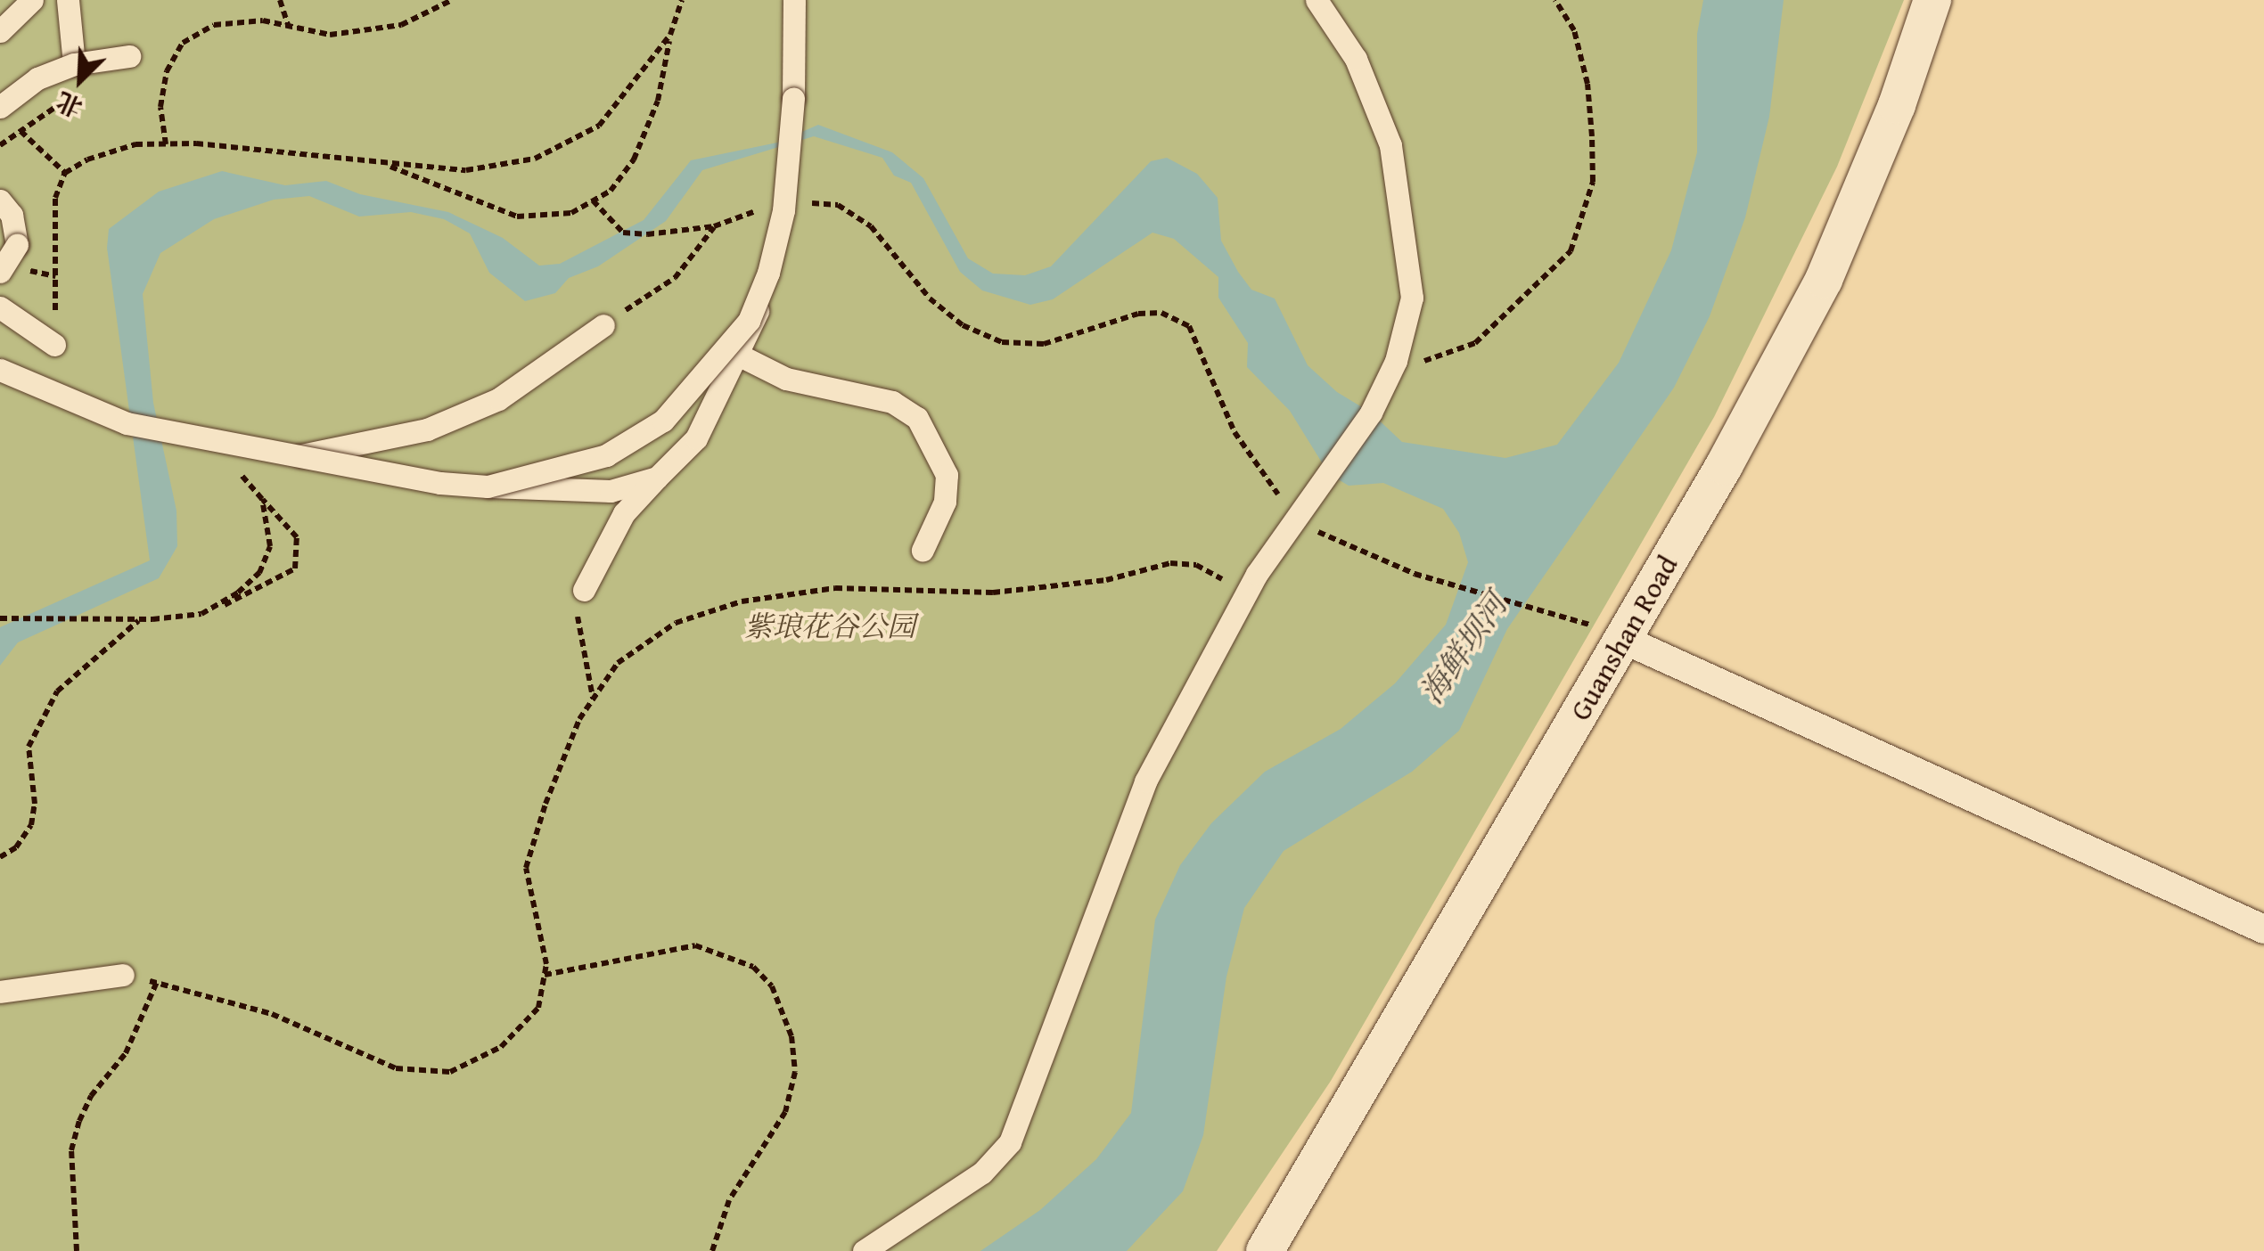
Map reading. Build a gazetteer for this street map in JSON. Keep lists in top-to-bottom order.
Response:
{
  "streets": {
    "street": ["Guanshan Road"]
  },
  "water": ["海鲜坝河"],
  "parks": ["紫琅花谷公园"],
  "north": "bottom left"
}
